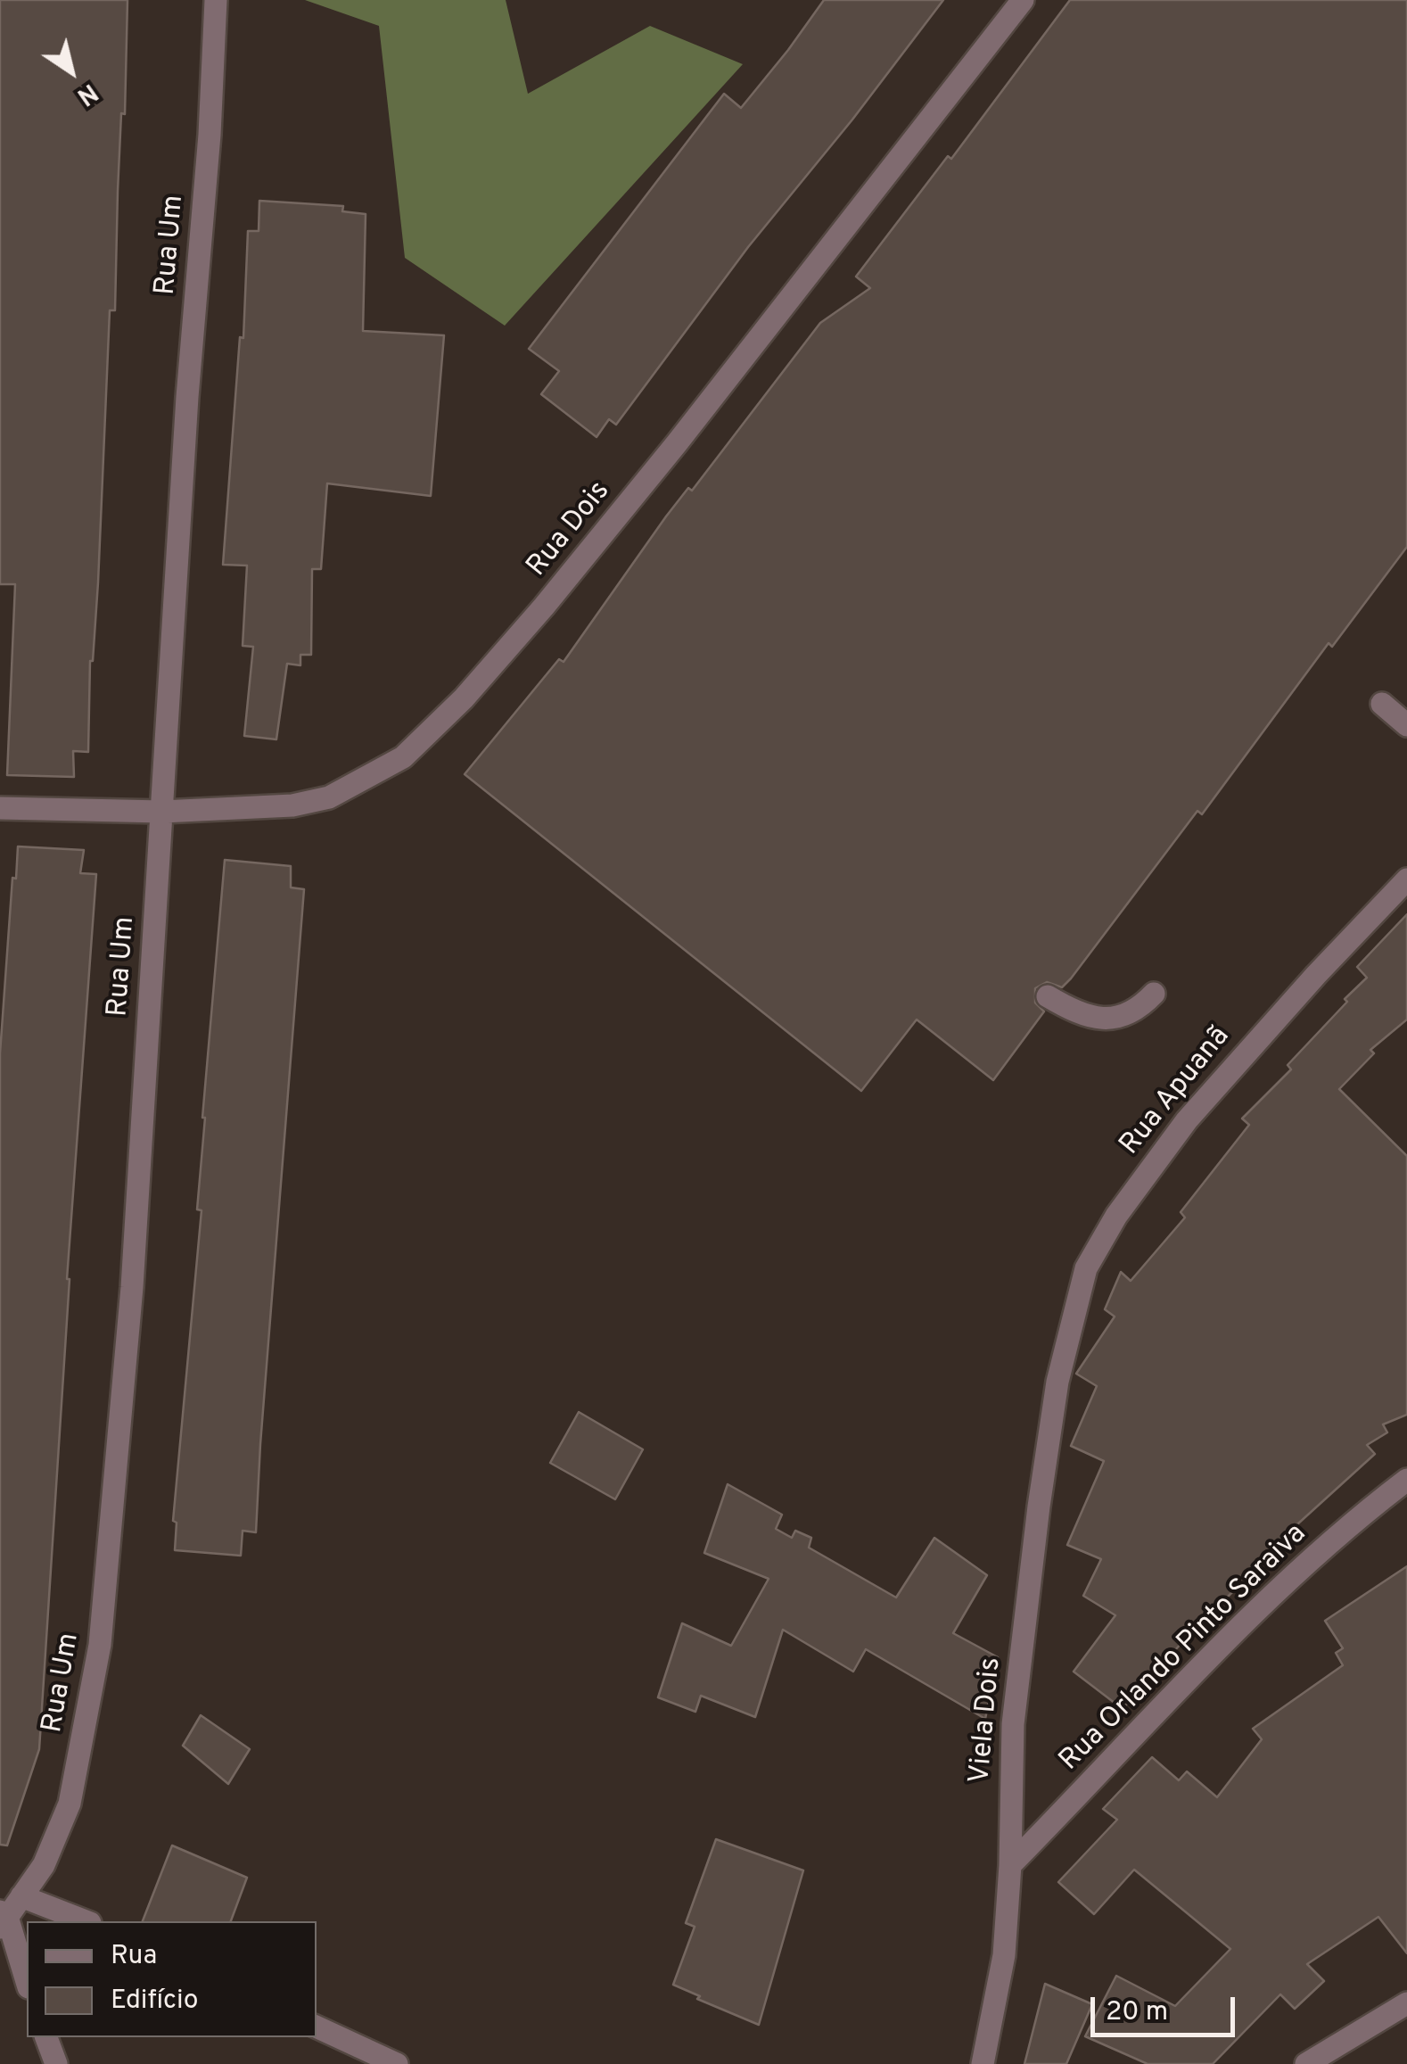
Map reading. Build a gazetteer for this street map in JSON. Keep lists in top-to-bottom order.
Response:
{
  "streets": {
    "street": [
      "Rua Um",
      "Rua Dois",
      "Rua Apuanã",
      "Rua Orlando Pinto Saraiva",
      "Viela Dois"
    ]
  },
  "crossings": [
    ["Rua Um", "Rua Dois"],
    ["Rua Apuanã", "Viela Dois"],
    ["Rua Orlando Pinto Saraiva", "Viela Dois"]
  ],
  "legend": ["Rua", "Edifício"],
  "scale_bar": "20 m",
  "north": "bottom right"
}
